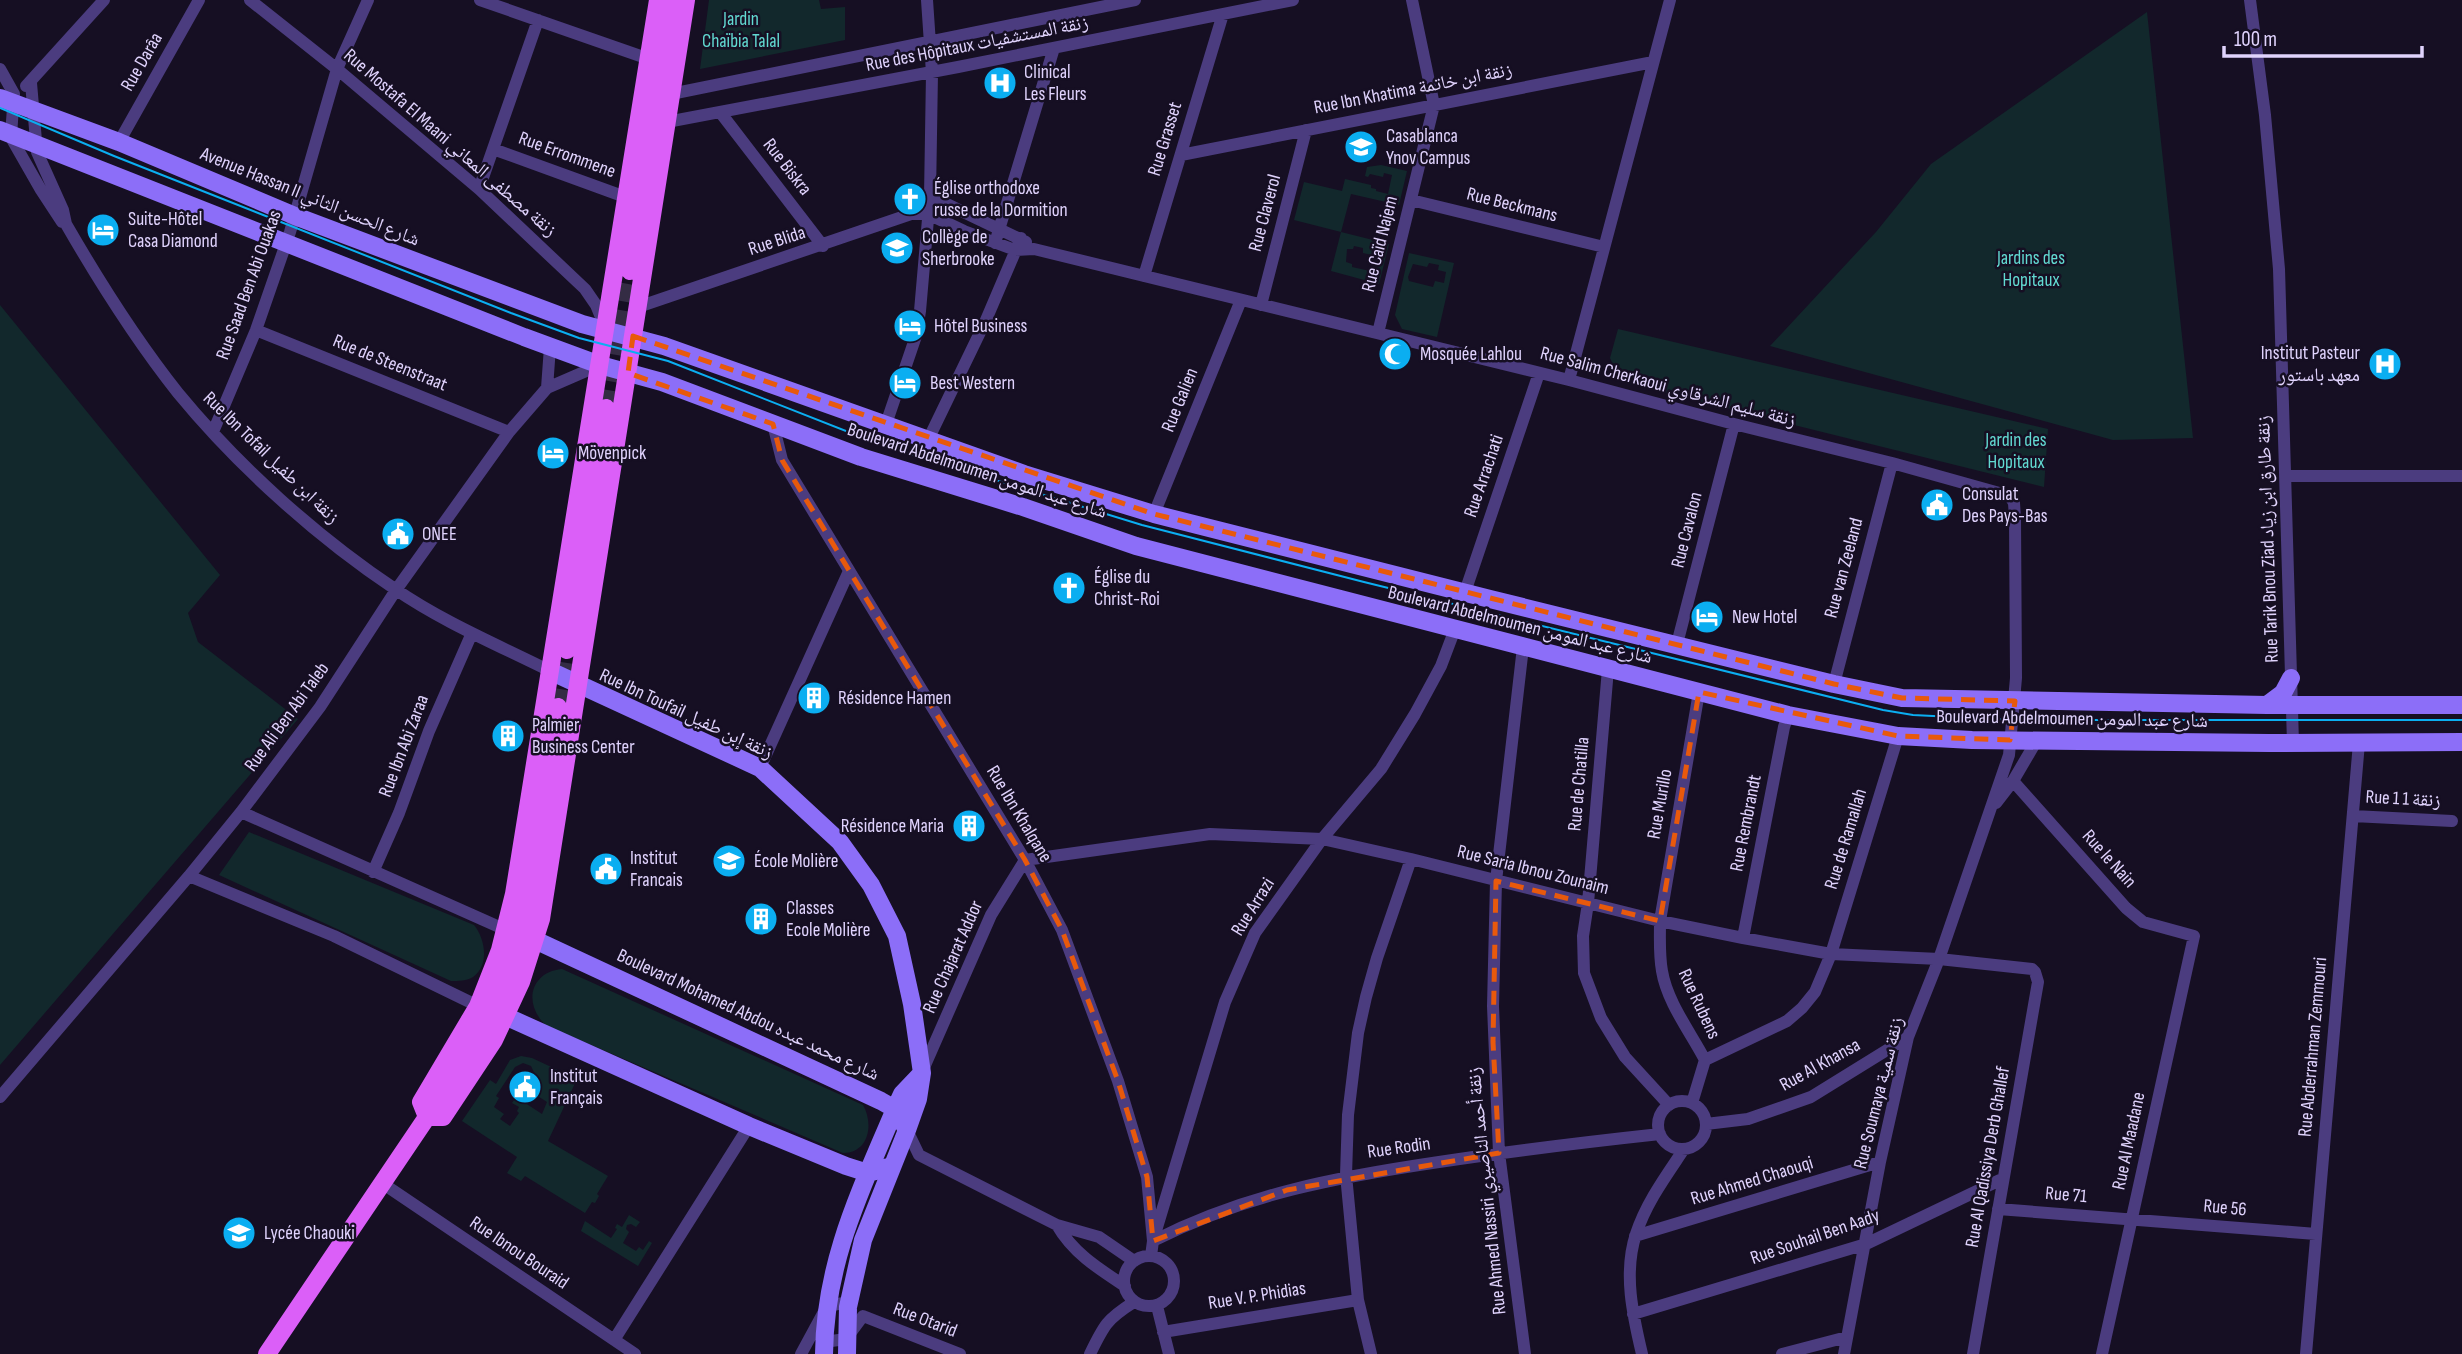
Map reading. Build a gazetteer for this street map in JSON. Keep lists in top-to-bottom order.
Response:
{
  "streets": {
    "main road": [
      "Avenue Hassan II شارع الحسن الثاني",
      "Boulevard Abdelmoumen شارع عبد المومن",
      "Rue Ibn Toufail زنقة إبن طفيل",
      "Boulevard Mohamed Abdou شارع محمد عبده"
    ],
    "street": [
      "Rue des Hôpitaux زنقة المستشفيات",
      "Rue Darâa",
      "Rue Ibn Khatima زنقة ابن خاتمة",
      "Rue Grasset",
      "Rue Mostafa El Maani زنقة مصطفى المعاني",
      "Rue Errommene",
      "Rue Biskra",
      "Rue Beckmans",
      "Rue Claverol",
      "Rue Blida",
      "Rue Caïd Najem",
      "Rue Saad Ben Abi Ouakas",
      "Rue de Steenstraat",
      "Rue Salim Cherkaoui زنقة سليم الشرقاوي",
      "Rue Galien",
      "Rue Ibn Tofail زنقة ابن طفيل",
      "Rue Arrachati",
      "Rue Cavalon",
      "Rue Tarik Bnou Ziad زنقة طارق ابن زياد",
      "Rue van Zeeland",
      "Rue Ali Ben Abi Taleb",
      "Rue Ibn Abi Zaraa",
      "Rue de Chatilla",
      "Rue 1 زنقة 1",
      "Rue Murillo",
      "Rue Ibn Khalqane",
      "Rue Rembrandt",
      "Rue de Ramallah",
      "Rue le Nain",
      "Rue Saria Ibnou Zounaim",
      "Rue Arrazi",
      "Rue Chajarat Addor",
      "Rue Rubens",
      "Rue Abderrahman Zemmouri",
      "Rue Al Khansa",
      "Rue Soumaya زنقة سمية",
      "Rue Al Maadane",
      "Rue Rodin",
      "Rue Al Qadissiya Derb Ghallef",
      "Rue Ahmed Chaouqi",
      "Rue Ahmed Nassiri زنقة أحمد الناصيري",
      "Rue 71",
      "Rue 56",
      "Rue Souhail Ben Aady",
      "Rue Ibnou Bouraid",
      "Rue V. P. Phidias",
      "Rue Otarid"
    ]
  },
  "crossings": [
    ["Rue des Hôpitaux زنقة المستشفيات", "Rue Grasset"],
    ["Rue des Hôpitaux زنقة المستشفيات", "Rue Biskra"],
    ["Rue Darâa", "Avenue Hassan II شارع الحسن الثاني"],
    ["Rue Ibn Khatima زنقة ابن خاتمة", "Rue Grasset"],
    ["Rue Ibn Khatima زنقة ابن خاتمة", "Rue Claverol"],
    ["Rue Ibn Khatima زنقة ابن خاتمة", "Rue Caïd Najem"],
    ["Rue Grasset", "Rue Salim Cherkaoui زنقة سليم الشرقاوي"],
    ["Rue Mostafa El Maani زنقة مصطفى المعاني", "Avenue Hassan II شارع الحسن الثاني"],
    ["Rue Mostafa El Maani زنقة مصطفى المعاني", "Rue Saad Ben Abi Ouakas"],
    ["Rue Mostafa El Maani زنقة مصطفى المعاني", "Boulevard Abdelmoumen شارع عبد المومن"],
    ["Rue Biskra", "Rue Blida"],
    ["Avenue Hassan II شارع الحسن الثاني", "Rue Saad Ben Abi Ouakas"],
    ["Avenue Hassan II شارع الحسن الثاني", "Rue Ibn Tofail زنقة ابن طفيل"],
    ["Avenue Hassan II شارع الحسن الثاني", "Boulevard Abdelmoumen شارع عبد المومن"],
    ["Rue Beckmans", "Rue Caïd Najem"],
    ["Rue Claverol", "Rue Salim Cherkaoui زنقة سليم الشرقاوي"],
    ["Rue Caïd Najem", "Rue Salim Cherkaoui زنقة سليم الشرقاوي"],
    ["Rue Saad Ben Abi Ouakas", "Rue de Steenstraat"],
    ["Rue Saad Ben Abi Ouakas", "Rue Ibn Tofail زنقة ابن طفيل"],
    ["Rue de Steenstraat", "Rue Ali Ben Abi Taleb"],
    ["Rue Salim Cherkaoui زنقة سليم الشرقاوي", "Rue Galien"],
    ["Rue Salim Cherkaoui زنقة سليم الشرقاوي", "Boulevard Abdelmoumen شارع عبد المومن"],
    ["Rue Salim Cherkaoui زنقة سليم الشرقاوي", "Rue Arrachati"],
    ["Rue Salim Cherkaoui زنقة سليم الشرقاوي", "Rue Cavalon"],
    ["Rue Salim Cherkaoui زنقة سليم الشرقاوي", "Rue van Zeeland"],
    ["Rue Salim Cherkaoui زنقة سليم الشرقاوي", "Rue Soumaya زنقة سمية"],
    ["Rue Galien", "Boulevard Abdelmoumen شارع عبد المومن"],
    ["Rue Ibn Tofail زنقة ابن طفيل", "Rue Ali Ben Abi Taleb"],
    ["Rue Ibn Tofail زنقة ابن طفيل", "Rue Ibn Abi Zaraa"],
    ["Boulevard Abdelmoumen شارع عبد المومن", "Rue Arrachati"],
    ["Boulevard Abdelmoumen شارع عبد المومن", "Rue Cavalon"],
    ["Boulevard Abdelmoumen شارع عبد المومن", "Rue Tarik Bnou Ziad زنقة طارق ابن زياد"],
    ["Boulevard Abdelmoumen شارع عبد المومن", "Rue van Zeeland"],
    ["Boulevard Abdelmoumen شارع عبد المومن", "Rue Ali Ben Abi Taleb"],
    ["Boulevard Abdelmoumen شارع عبد المومن", "Rue de Chatilla"],
    ["Boulevard Abdelmoumen شارع عبد المومن", "Rue Murillo"],
    ["Boulevard Abdelmoumen شارع عبد المومن", "Rue Ibn Khalqane"],
    ["Boulevard Abdelmoumen شارع عبد المومن", "Rue Rembrandt"],
    ["Boulevard Abdelmoumen شارع عبد المومن", "Rue de Ramallah"],
    ["Boulevard Abdelmoumen شارع عبد المومن", "Rue Arrazi"],
    ["Boulevard Abdelmoumen شارع عبد المومن", "Rue Abderrahman Zemmouri"],
    ["Boulevard Abdelmoumen شارع عبد المومن", "Rue Soumaya زنقة سمية"],
    ["Boulevard Abdelmoumen شارع عبد المومن", "Rue Ahmed Nassiri زنقة أحمد الناصيري"],
    ["Rue Ibn Toufail زنقة إبن طفيل", "Rue Chajarat Addor"],
    ["Rue Ibn Toufail زنقة إبن طفيل", "Rue Otarid"],
    ["Rue de Chatilla", "Rue Saria Ibnou Zounaim"],
    ["Rue de Chatilla", "Rue Al Khansa"],
    ["Rue de Chatilla", "Rue Rodin"],
    ["Rue 1 زنقة 1", "Rue Abderrahman Zemmouri"],
    ["Rue Murillo", "Rue Saria Ibnou Zounaim"],
    ["Rue Murillo", "Rue Rubens"],
    ["Rue Ibn Khalqane", "Rue Saria Ibnou Zounaim"],
    ["Rue Ibn Khalqane", "Rue Arrazi"],
    ["Rue Ibn Khalqane", "Rue Chajarat Addor"],
    ["Rue Ibn Khalqane", "Rue Rodin"],
    ["Rue Rembrandt", "Rue Saria Ibnou Zounaim"],
    ["Rue de Ramallah", "Rue Saria Ibnou Zounaim"],
    ["Rue de Ramallah", "Rue Rubens"],
    ["Rue le Nain", "Rue Soumaya زنقة سمية"],
    ["Rue le Nain", "Rue Al Maadane"],
    ["Rue Saria Ibnou Zounaim", "Rue Arrazi"],
    ["Rue Saria Ibnou Zounaim", "Rue Chajarat Addor"],
    ["Rue Saria Ibnou Zounaim", "Rue Rubens"],
    ["Rue Saria Ibnou Zounaim", "Rue Soumaya زنقة سمية"],
    ["Rue Saria Ibnou Zounaim", "Rue Al Qadissiya Derb Ghallef"],
    ["Rue Saria Ibnou Zounaim", "Rue Ahmed Nassiri زنقة أحمد الناصيري"],
    ["Rue Arrazi", "Rue Rodin"],
    ["Rue Abderrahman Zemmouri", "Rue 56"],
    ["Rue Al Khansa", "Rue Soumaya زنقة سمية"],
    ["Rue Al Khansa", "Rue Rodin"],
    ["Rue Soumaya زنقة سمية", "Rue Ahmed Chaouqi"],
    ["Rue Soumaya زنقة سمية", "Rue Souhail Ben Aady"],
    ["Rue Al Maadane", "Rue 71"],
    ["Rue Al Maadane", "Rue 56"],
    ["Rue Rodin", "Rue Ahmed Nassiri زنقة أحمد الناصيري"],
    ["Rue Al Qadissiya Derb Ghallef", "Rue 71"],
    ["Rue Al Qadissiya Derb Ghallef", "Rue Souhail Ben Aady"],
    ["Rue 71", "Rue 56"]
  ],
  "parks": ["Jardin Chaïbia Talal", "Jardins des Hopitaux", "Jardin des Hopitaux"],
  "places": {
    "hospital": ["Clinical Les Fleurs", "Institut Pasteur معهد باستور"],
    "school or university": [
      "Casablanca Ynov Campus",
      "Collège de Sherbrooke",
      "École Molière",
      "Lycée Chaouki"
    ],
    "church": ["Église orthodoxe russe de la Dormition", "Église du Christ-Roi"],
    "hotel": [
      "Suite-Hôtel Casa Diamond",
      "Hôtel Business",
      "Best Western",
      "Mövenpick",
      "New Hotel"
    ],
    "mosque": ["Mosquée Lahlou"],
    "public building": [
      "Consulat Des Pays-Bas",
      "ONEE",
      "Institut Francais",
      "Institut Français"
    ],
    "building": [
      "Résidence Hamen",
      "Palmier Business Center",
      "Résidence Maria",
      "Classes Ecole Molière"
    ]
  },
  "scale_bar": "100 m"
}
